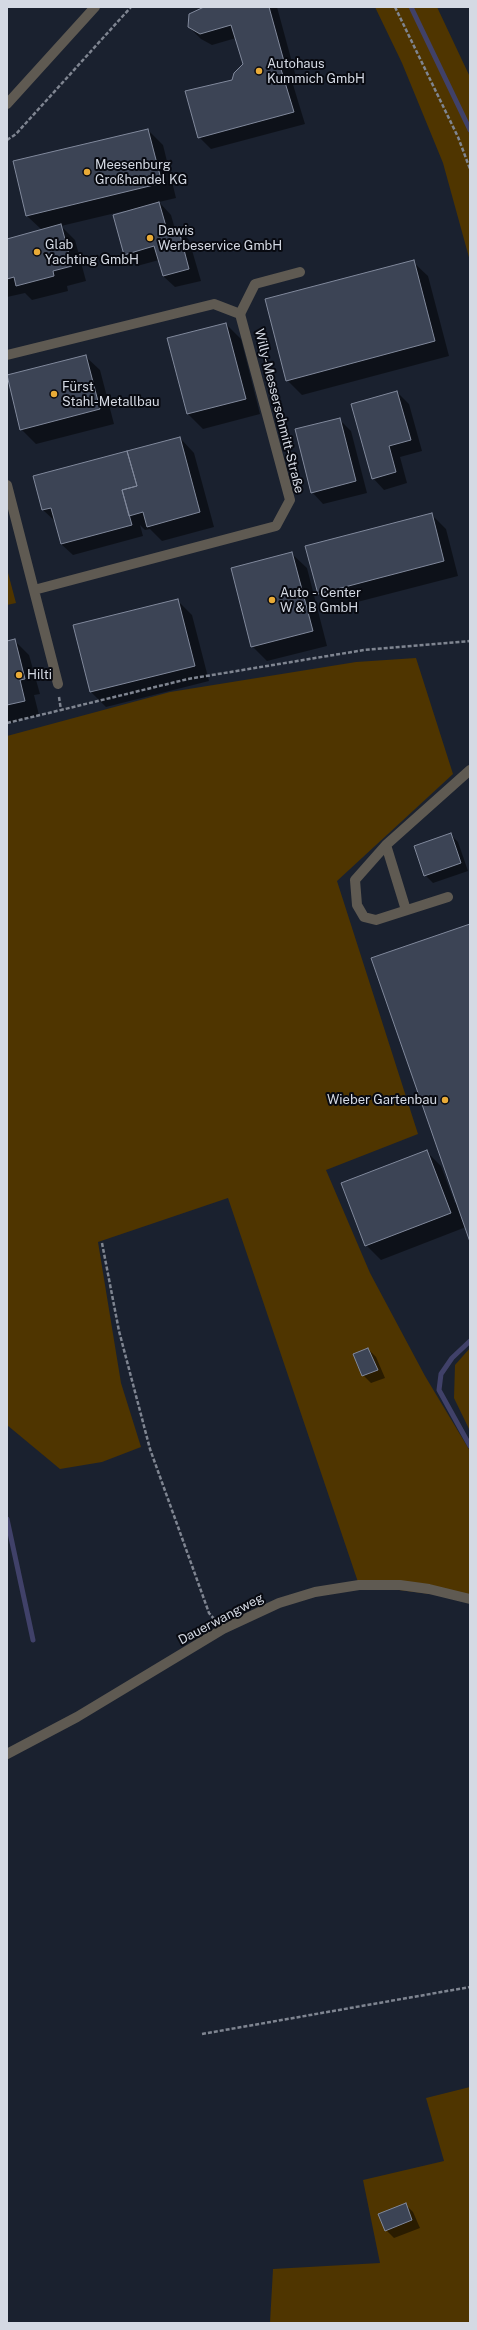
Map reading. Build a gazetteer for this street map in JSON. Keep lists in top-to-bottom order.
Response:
{
  "streets": {
    "street": ["Willy-Messerschmitt-Straße", "Dauerwangweg"]
  },
  "places": [
    "Autohaus Kummich GmbH",
    "Meesenburg Großhandel KG",
    "Dawis Werbeservice GmbH",
    "Glab Yachting GmbH",
    "Fürst Stahl-Metallbau",
    "Auto - Center W & B GmbH",
    "Hilti",
    "Wieber Gartenbau"
  ]
}
